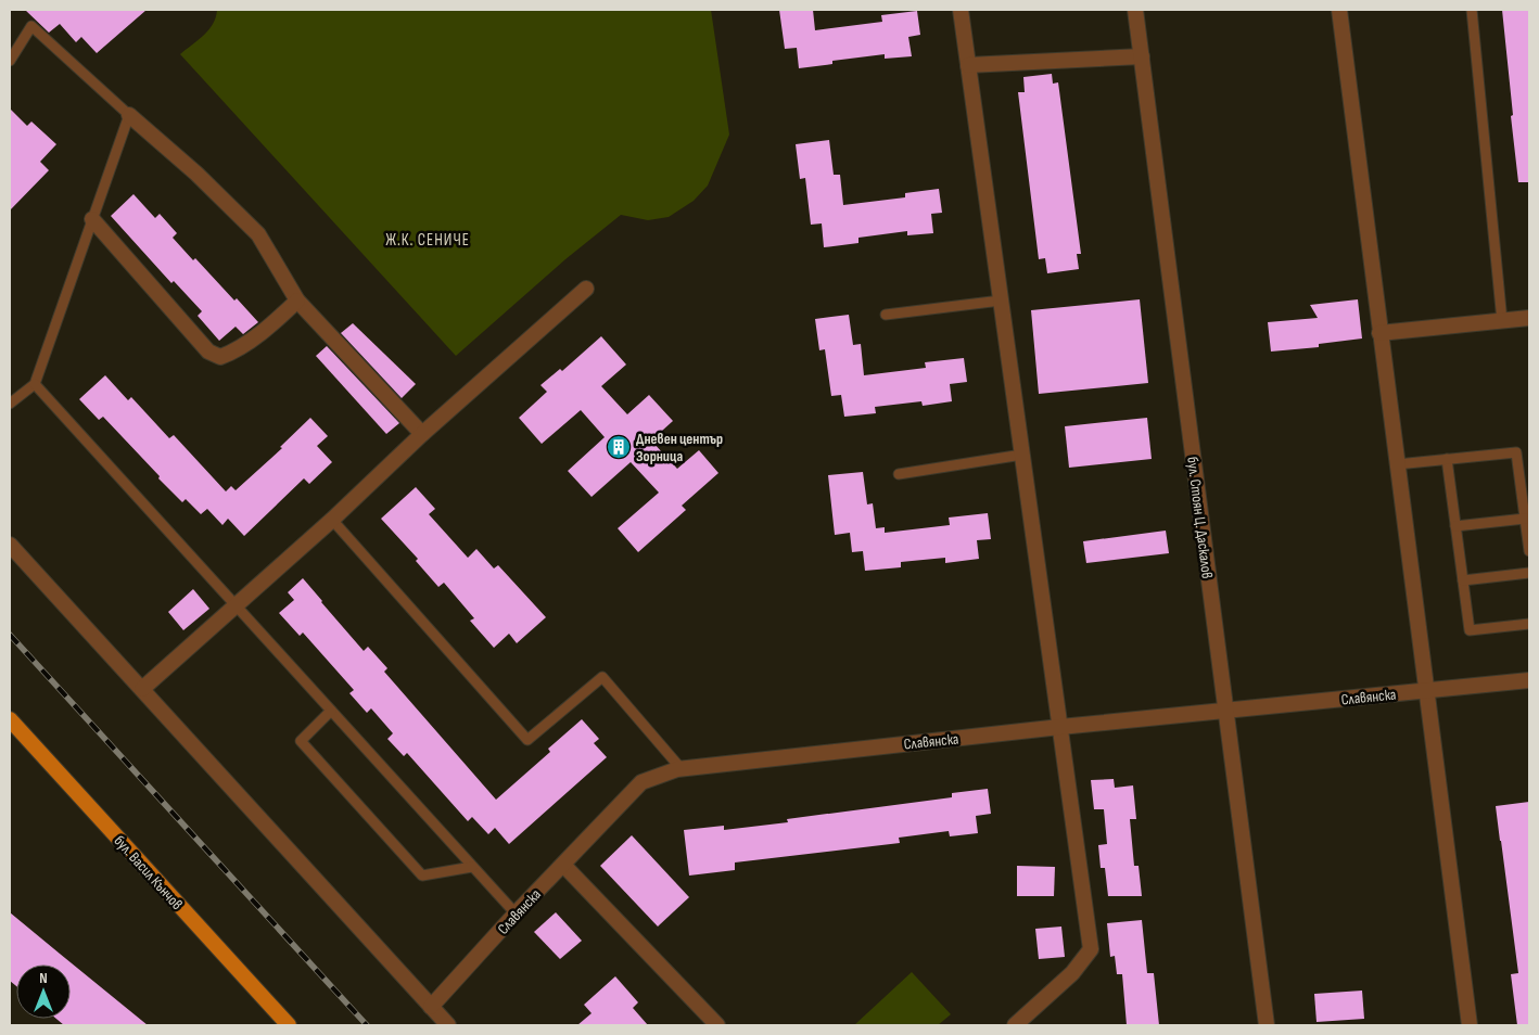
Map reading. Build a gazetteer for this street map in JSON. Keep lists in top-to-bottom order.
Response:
{
  "streets": {
    "main road": ["бул. Васил Кънчов"],
    "street": ["бул. Стоян Ц. Даскалов", "Славянска"]
  },
  "crossings": [
    ["бул. Стоян Ц. Даскалов", "Славянска"]
  ],
  "districts": ["Ж.К. СЕНИЧЕ"],
  "places": {
    "building": ["Дневен център Зорница"]
  },
  "north": "top"
}
